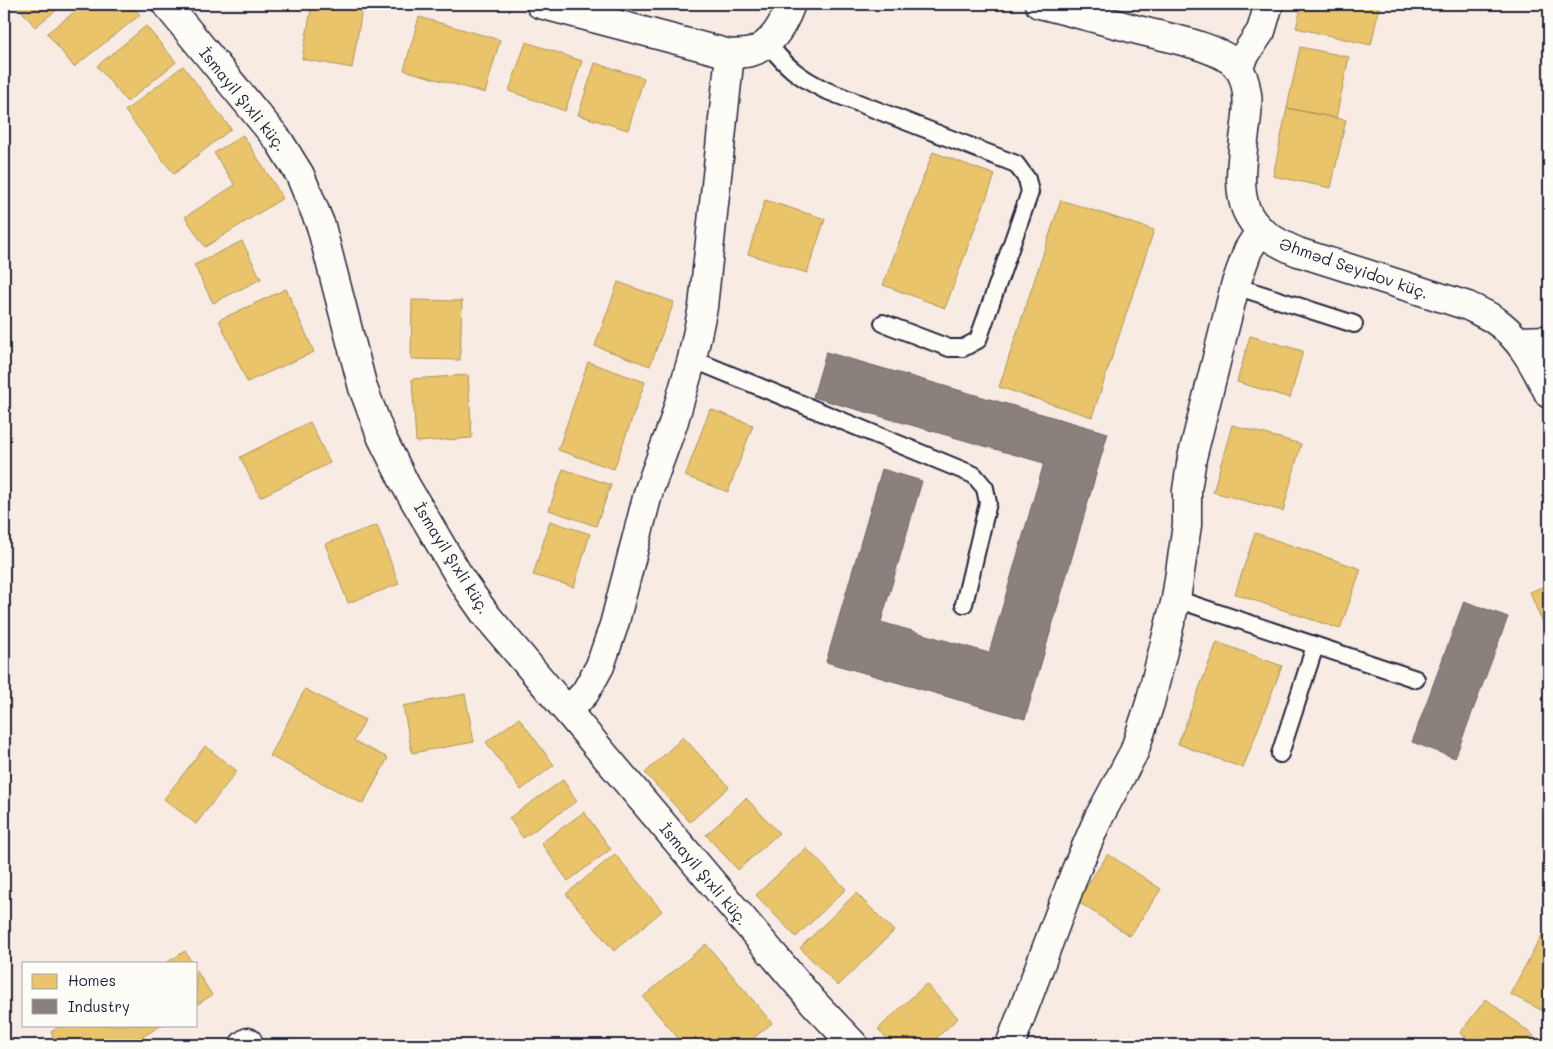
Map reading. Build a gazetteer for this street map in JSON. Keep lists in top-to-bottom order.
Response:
{
  "streets": {
    "street": ["İsmayil Şıxli küç.", "Əhməd Seyidov küç."]
  },
  "legend": ["Homes", "Industry"]
}
